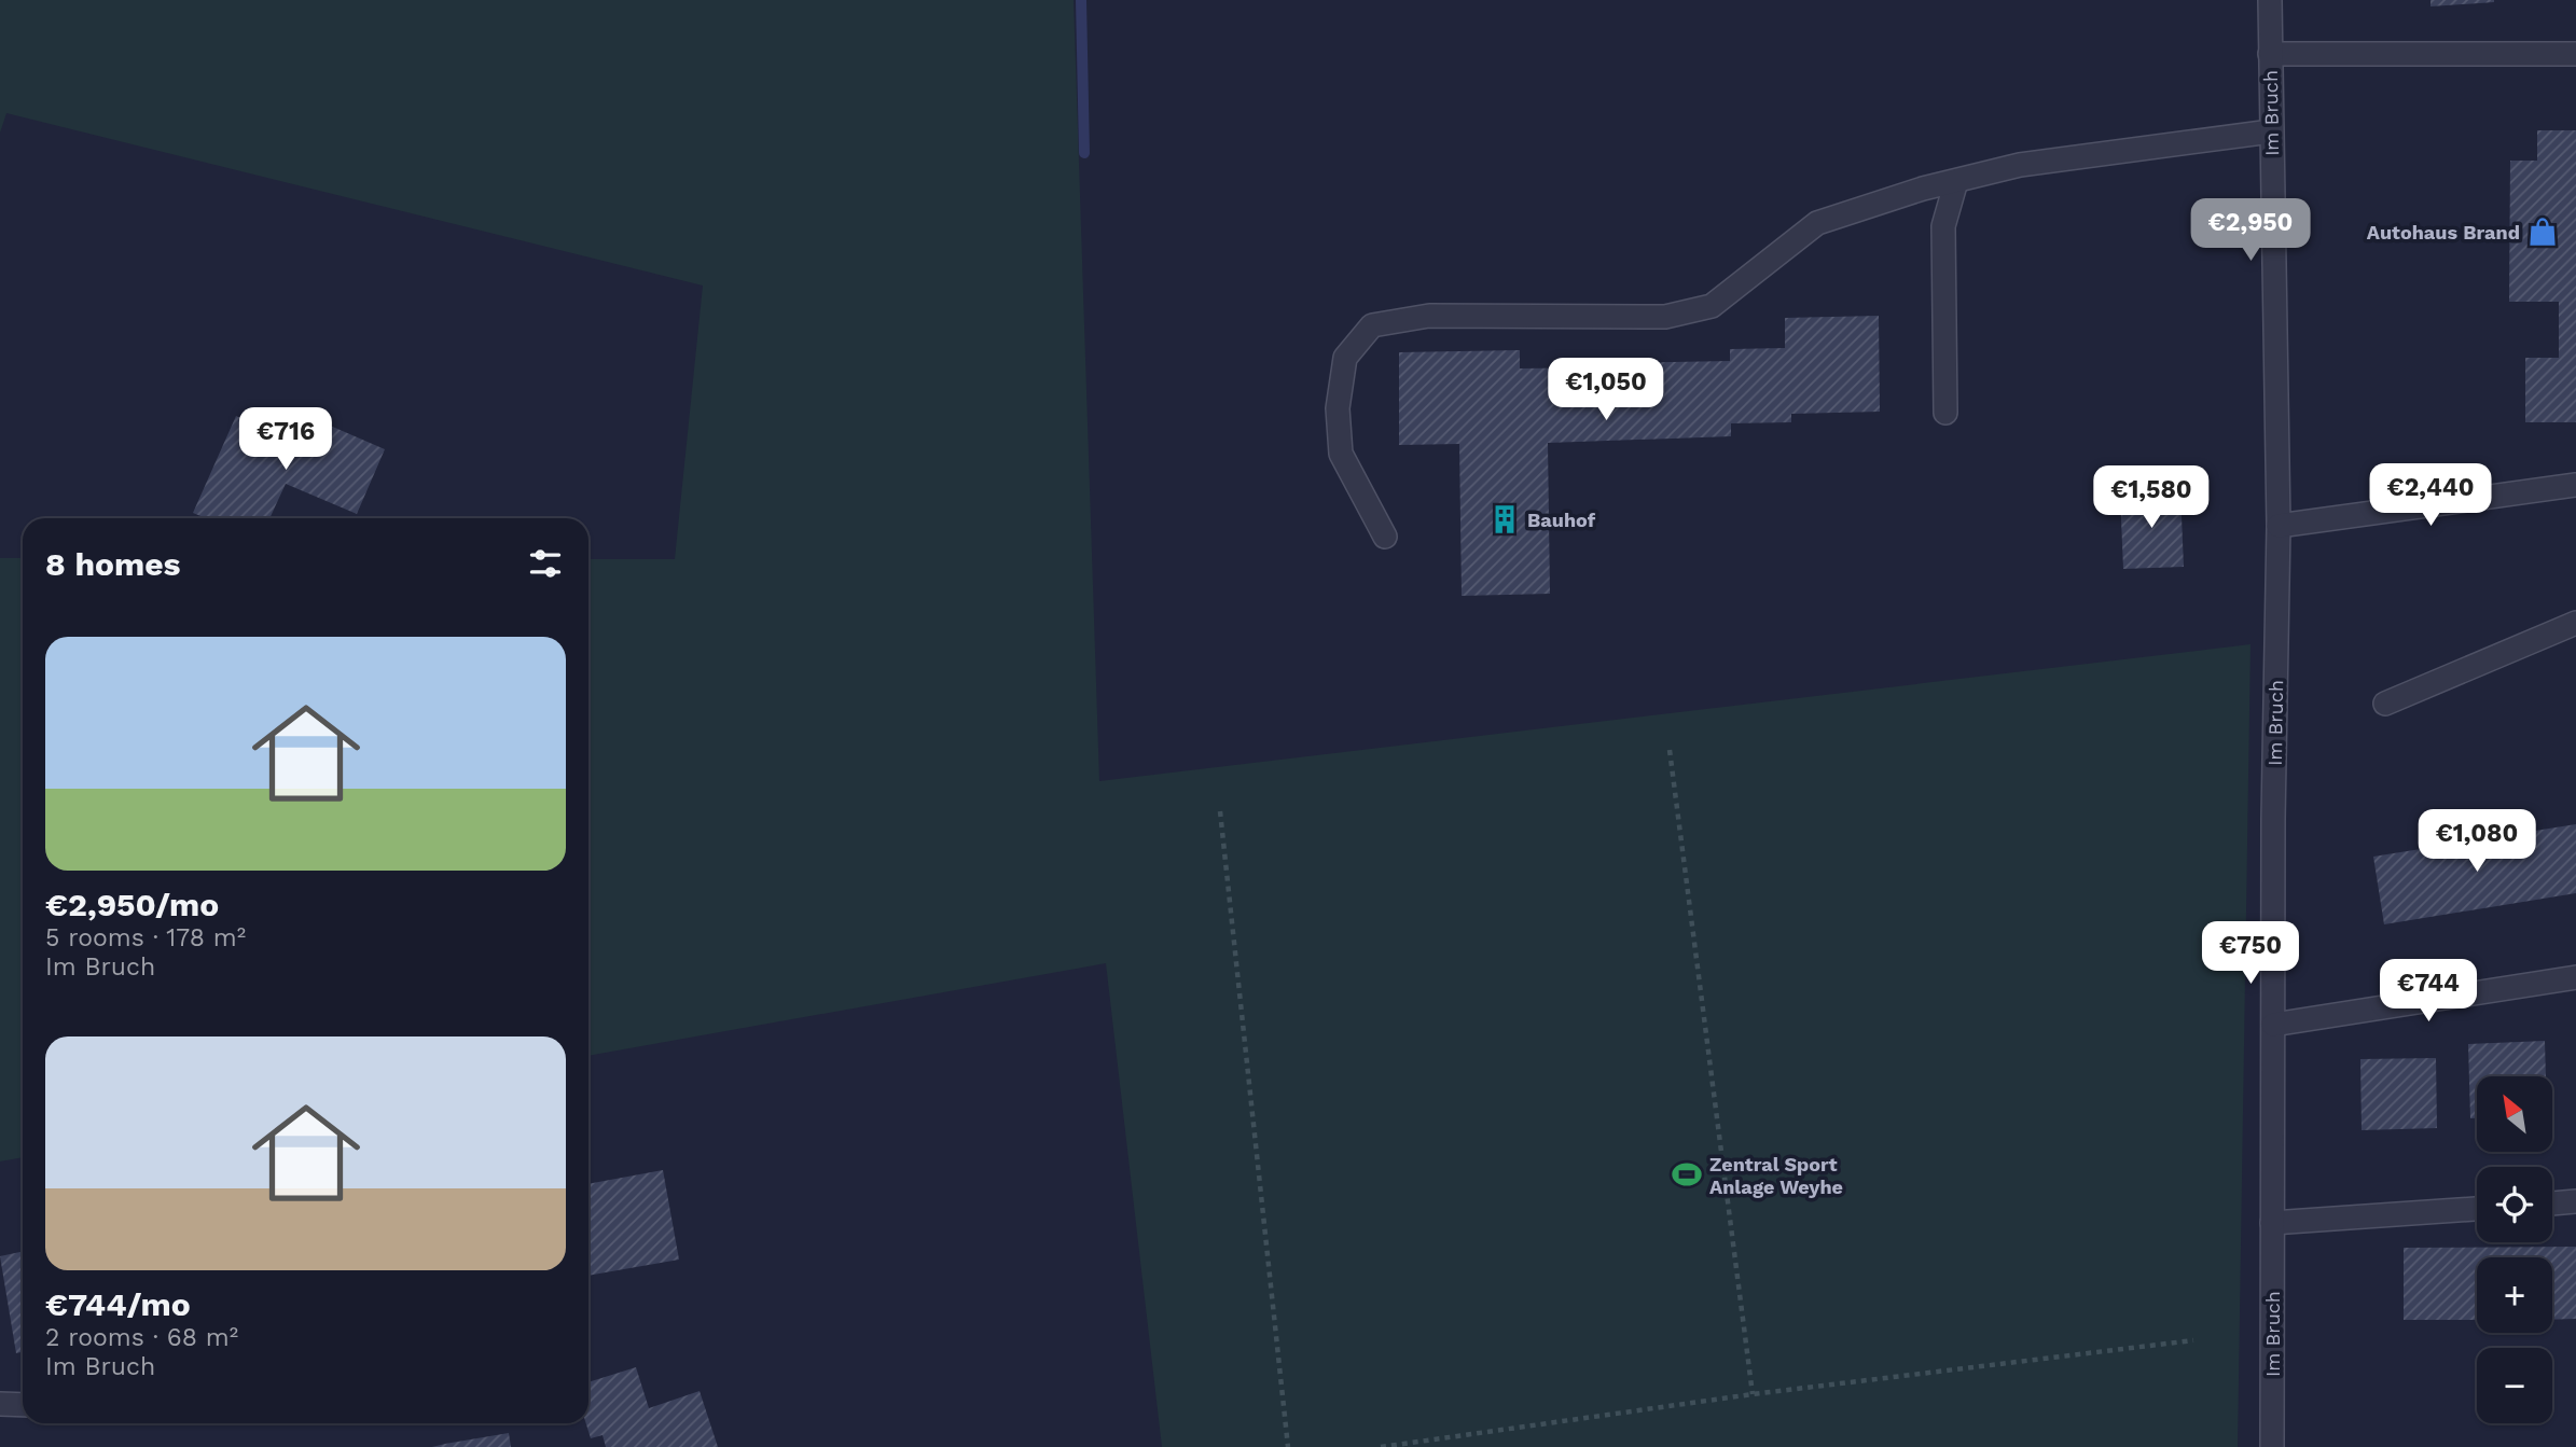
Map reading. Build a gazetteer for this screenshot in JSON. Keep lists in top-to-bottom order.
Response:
{
  "streets": {
    "street": ["Im Bruch"]
  },
  "places": {
    "shop": ["Autohaus Brand"],
    "building": ["Bauhof"],
    "sports": ["Zentral Sport Anlage Weyhe"]
  },
  "north": "top left",
  "page": {
    "price": [
      "€2,950",
      "€1,050",
      "€716",
      "€2,440",
      "€1,580",
      "€1,080",
      "€750",
      "€744"
    ],
    "heading": "8 homes",
    "list": [
      {
        "name": "€2,950/mo",
        "note": "5 rooms · 178 m² · Im Bruch"
      },
      {
        "name": "€744/mo",
        "note": "2 rooms · 68 m² · Im Bruch"
      }
    ],
    "map_buttons": ["+", "−"]
  }
}
